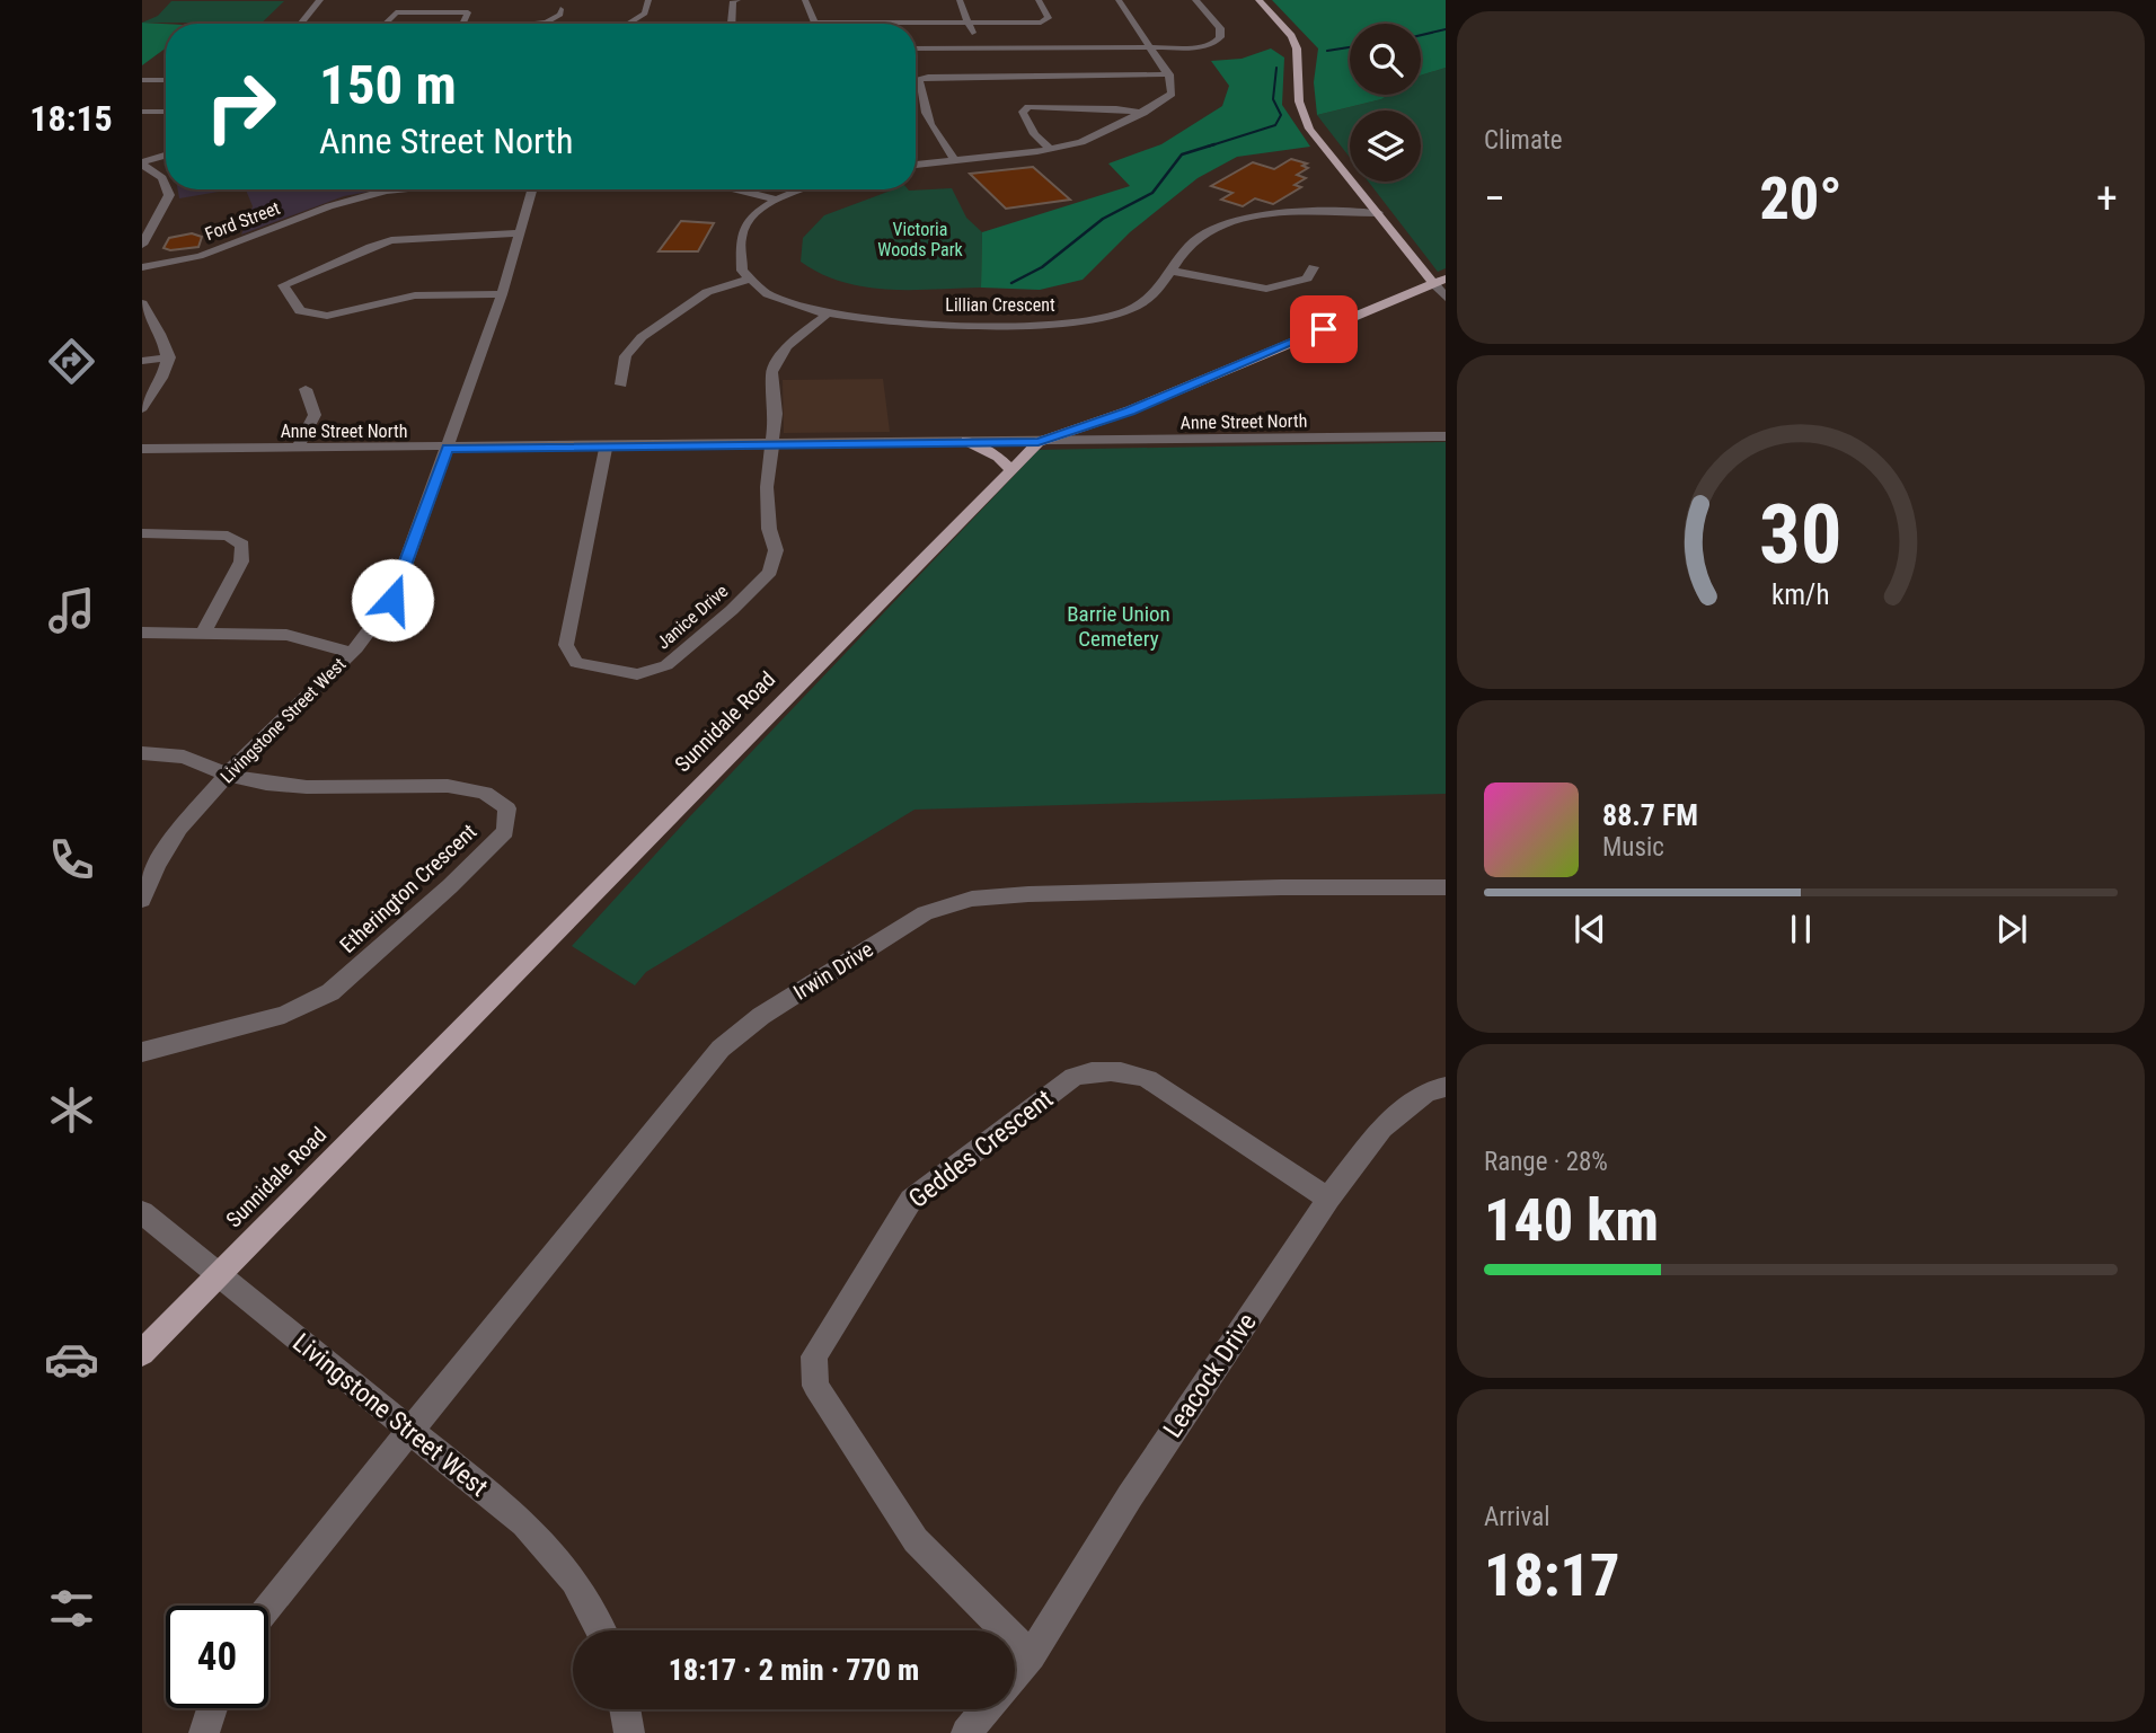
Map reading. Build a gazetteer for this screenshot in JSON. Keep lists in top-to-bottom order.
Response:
{
  "streets": {
    "main road": ["Sunnidale Road"],
    "street": [
      "Ford Street",
      "Lillian Crescent",
      "Anne Street North",
      "Janice Drive",
      "Livingstone Street West",
      "Etherington Crescent",
      "Irwin Drive",
      "Geddes Crescent",
      "Leacock Drive"
    ]
  },
  "crossings": [
    ["Lillian Crescent", "Janice Drive"],
    ["Anne Street North", "Janice Drive"],
    ["Anne Street North", "Livingstone Street West"],
    ["Anne Street North", "Sunnidale Road"],
    ["Livingstone Street West", "Sunnidale Road"],
    ["Livingstone Street West", "Etherington Crescent"],
    ["Livingstone Street West", "Irwin Drive"],
    ["Geddes Crescent", "Leacock Drive"]
  ],
  "parks": ["Victoria Woods Park", "Barrie Union Cemetery"],
  "page": {
    "tabs": "18:15",
    "tile": [
      "Climate",
      ["Range · 28%", "140 km"],
      ["Arrival", "18:17"]
    ],
    "turn": ["150 m", "Anne Street North"],
    "heat": ["−", "20°", "+"],
    "song": ["88.7 FM", "Music"],
    "limit": "40",
    "trip": "18:17 · 2 min · 770 m",
    "gauge": ["30", "km/h"]
  }
}
